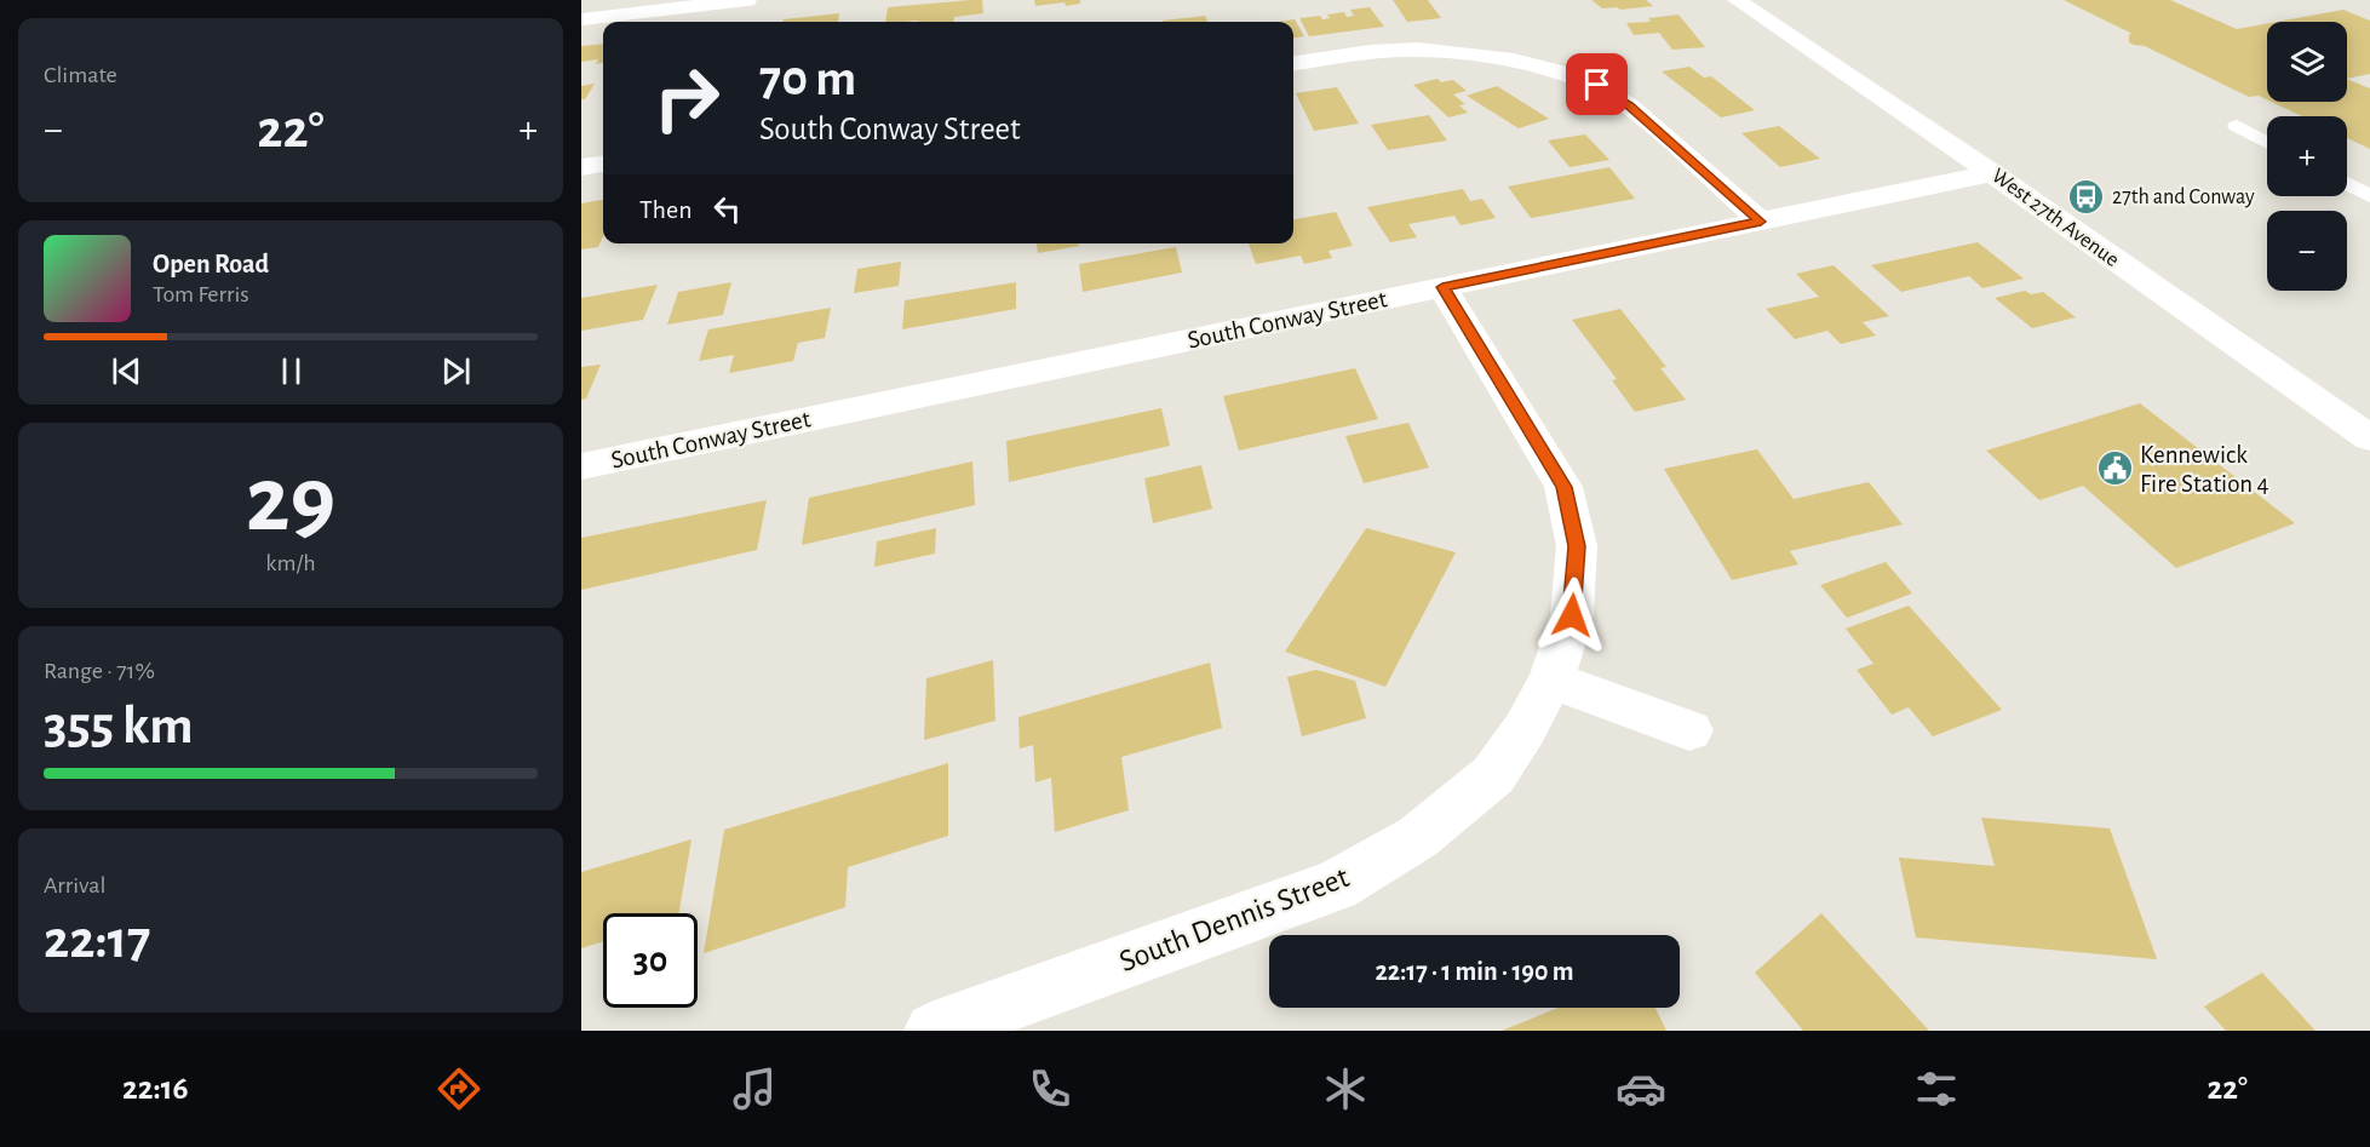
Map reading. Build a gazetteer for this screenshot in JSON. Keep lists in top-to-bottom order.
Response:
{
  "streets": {
    "street": ["West 27th Avenue", "South Conway Street", "South Dennis Street"]
  },
  "crossings": [
    ["West 27th Avenue", "South Conway Street"],
    ["South Conway Street", "South Dennis Street"]
  ],
  "places": {
    "bus stop": ["27th and Conway"],
    "public building": ["Kennewick Fire Station 4"]
  },
  "page": {
    "tile": [
      "Climate",
      ["29", "km/h"],
      ["Range · 71%", "355 km"],
      ["Arrival", "22:17"]
    ],
    "map_buttons": ["+", "−"],
    "turn": ["70 m", "South Conway Street"],
    "heat": ["−", "22°", "+"],
    "then": "Then",
    "song": ["Open Road", "Tom Ferris"],
    "limit": "30",
    "trip": "22:17 · 1 min · 190 m",
    "tabs": ["22:16", "22°"]
  }
}
